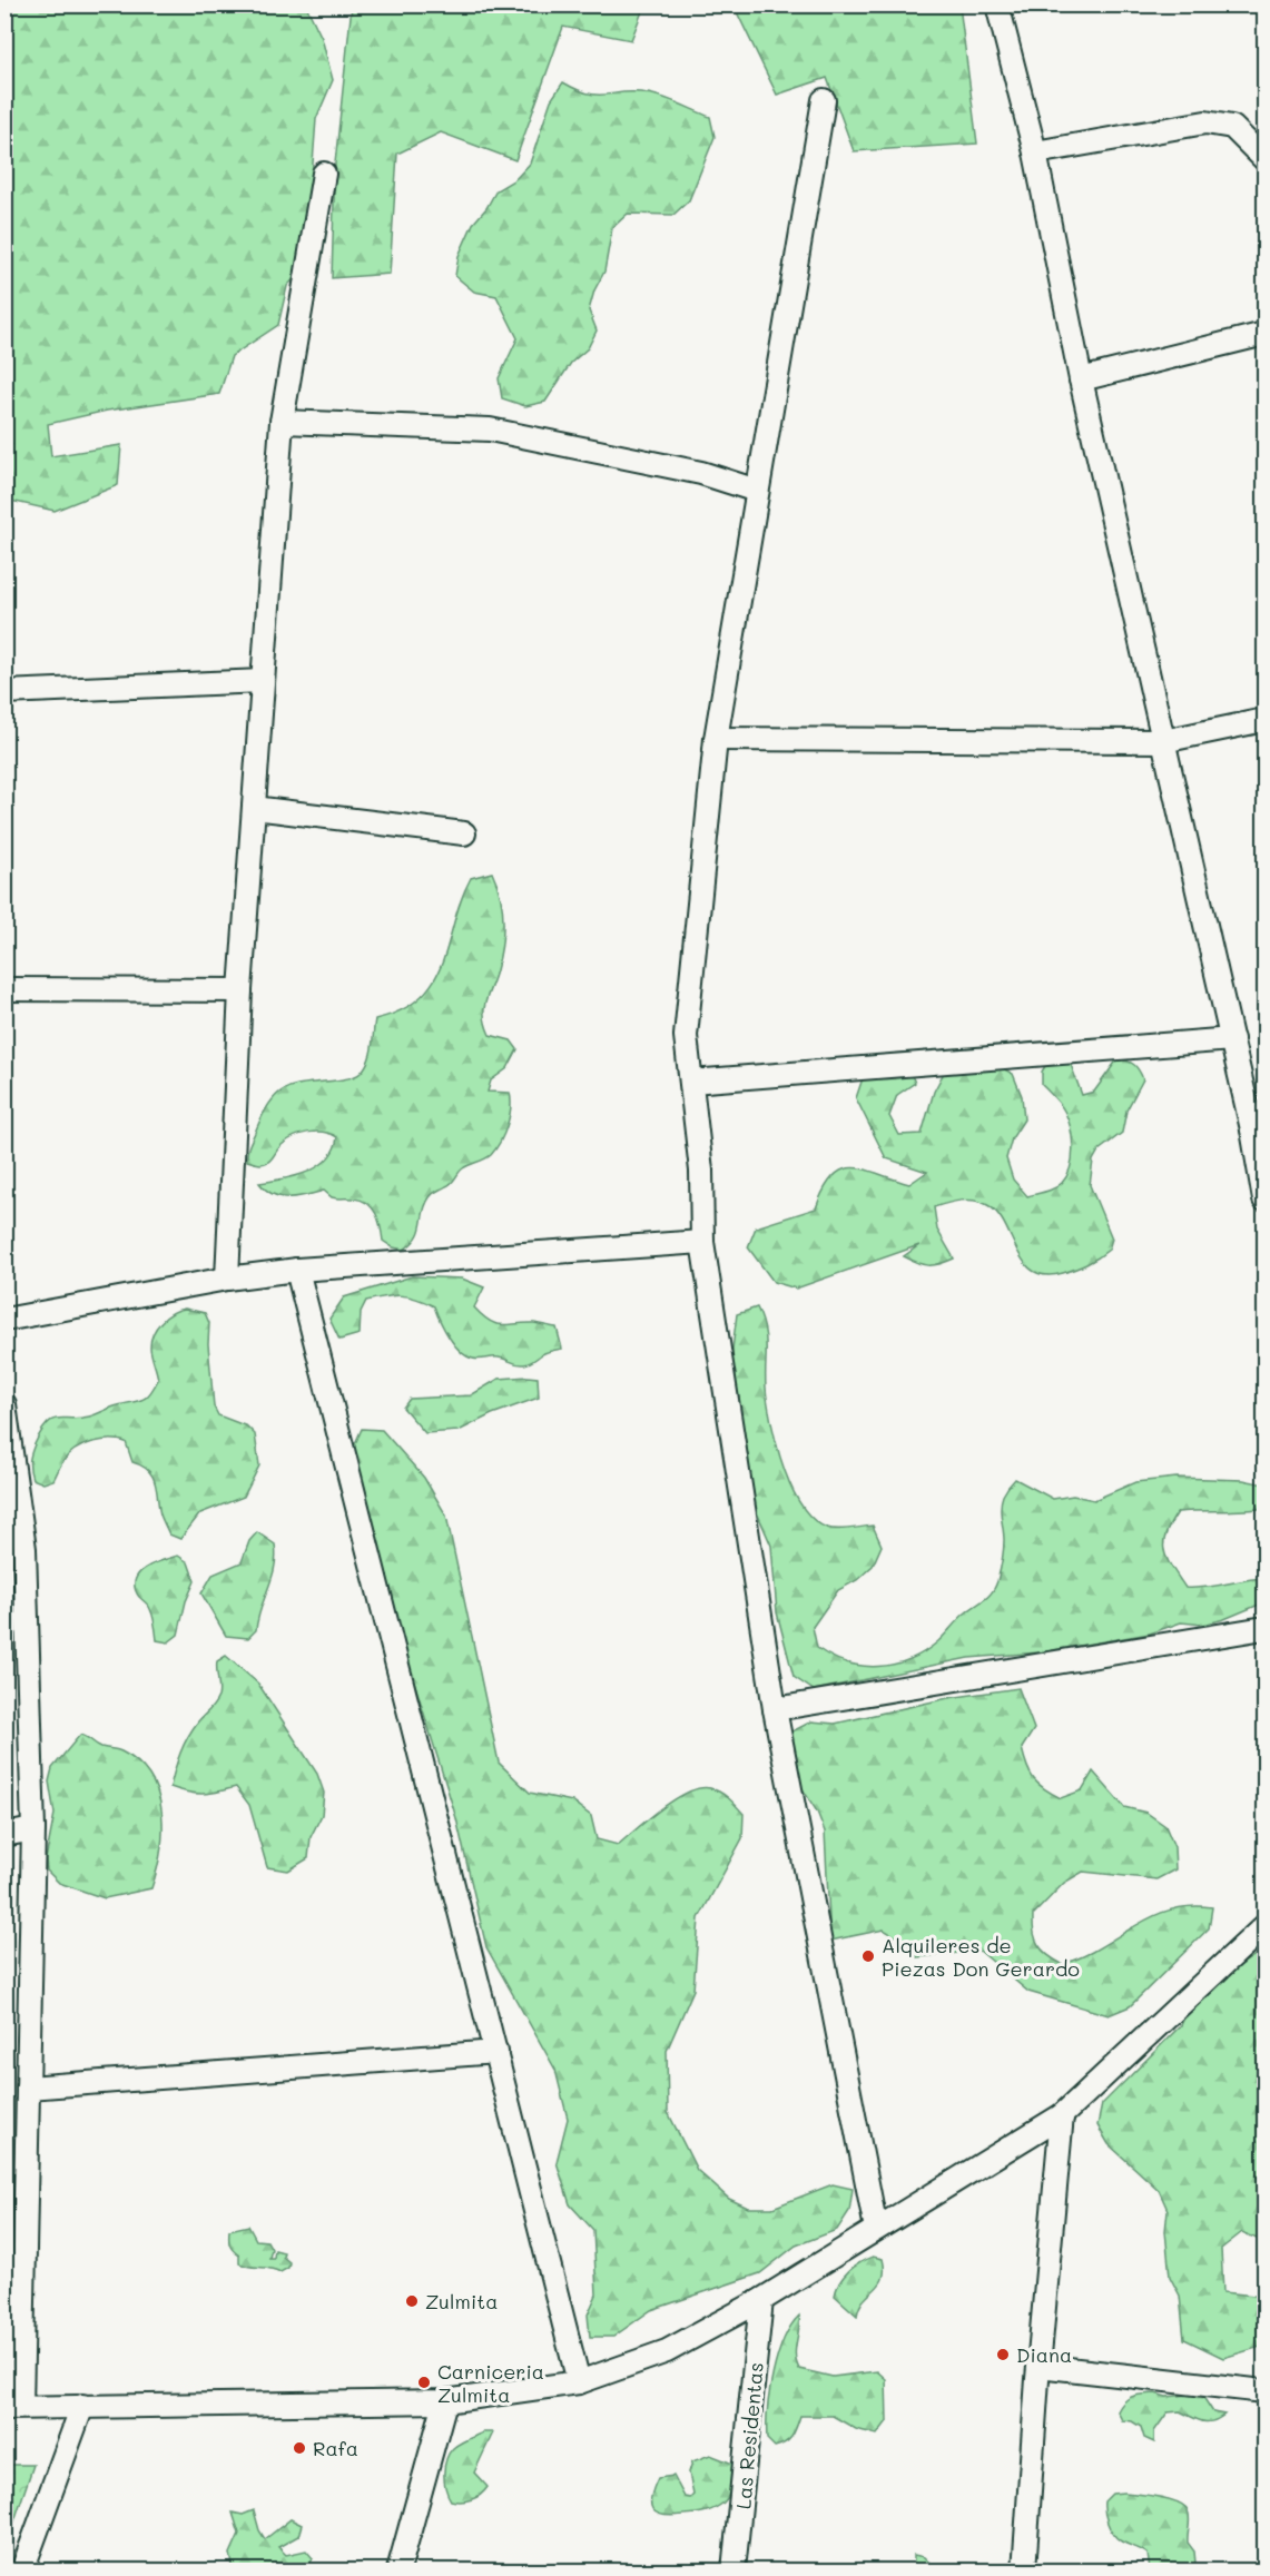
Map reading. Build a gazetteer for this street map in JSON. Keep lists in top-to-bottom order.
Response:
{
  "streets": {
    "street": ["Las Residentas"]
  },
  "places": [
    "Alquileres de Piezas Don Gerardo",
    "Zulmita",
    "Diana",
    "Carniceria Zulmita",
    "Rafa"
  ]
}
